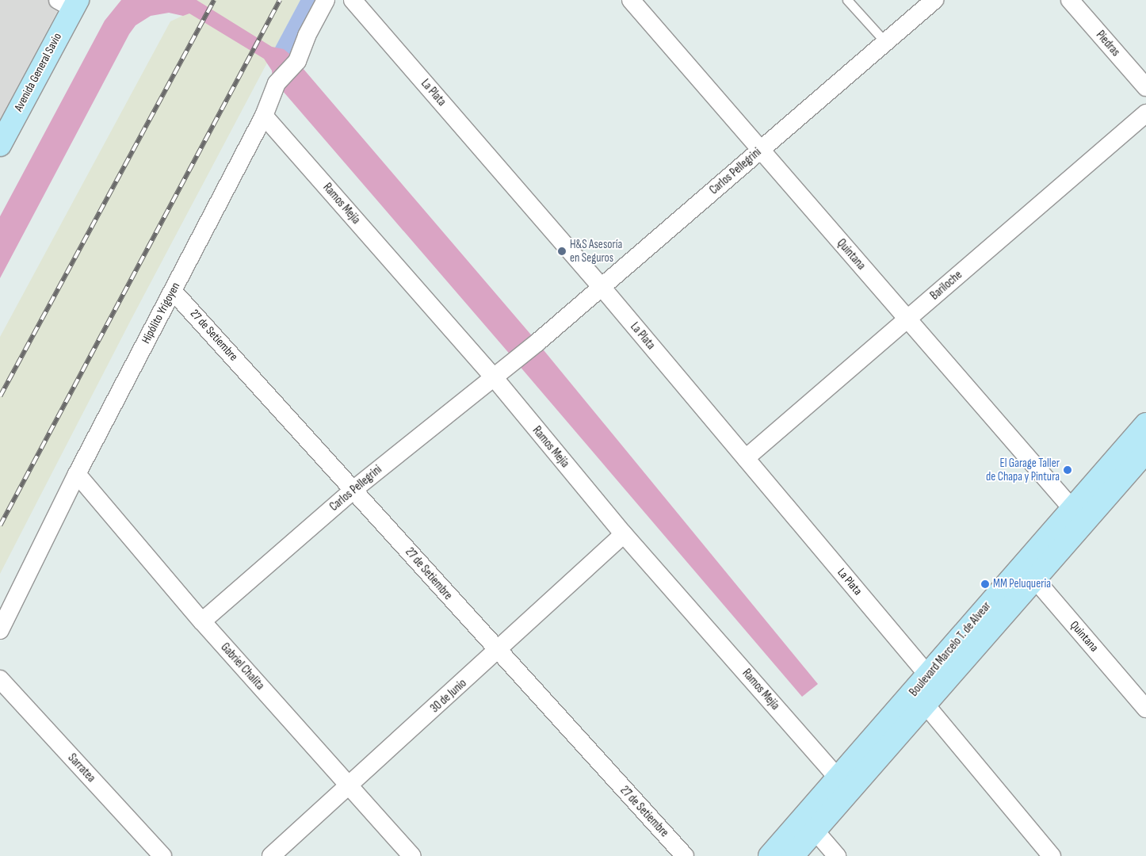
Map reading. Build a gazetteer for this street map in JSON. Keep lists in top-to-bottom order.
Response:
{
  "streets": {
    "main road": ["Avenida General Savio", "Boulevard Marcelo T. de Alvear"],
    "street": [
      "Piedras",
      "La Plata",
      "Carlos Pellegrini",
      "Ramos Mejía",
      "Quintana",
      "Bariloche",
      "Hipólito Yrigoyen",
      "27 de Setiembre",
      "Gabriel Chalita",
      "30 de Junio",
      "Sarratea"
    ]
  },
  "crossings": [
    ["La Plata", "Carlos Pellegrini"],
    ["La Plata", "Bariloche"],
    ["La Plata", "Boulevard Marcelo T. de Alvear"],
    ["Carlos Pellegrini", "Ramos Mejía"],
    ["Carlos Pellegrini", "Quintana"],
    ["Carlos Pellegrini", "27 de Setiembre"],
    ["Carlos Pellegrini", "Gabriel Chalita"],
    ["Ramos Mejía", "Hipólito Yrigoyen"],
    ["Ramos Mejía", "Boulevard Marcelo T. de Alvear"],
    ["Ramos Mejía", "30 de Junio"],
    ["Quintana", "Bariloche"],
    ["Quintana", "Boulevard Marcelo T. de Alvear"],
    ["Hipólito Yrigoyen", "27 de Setiembre"],
    ["Hipólito Yrigoyen", "Gabriel Chalita"],
    ["27 de Setiembre", "30 de Junio"],
    ["Gabriel Chalita", "30 de Junio"]
  ],
  "places": ["H&S Asesoría en Seguros", "El Garage Taller de Chapa y Pintura", "MM Peluqueria"]
}
